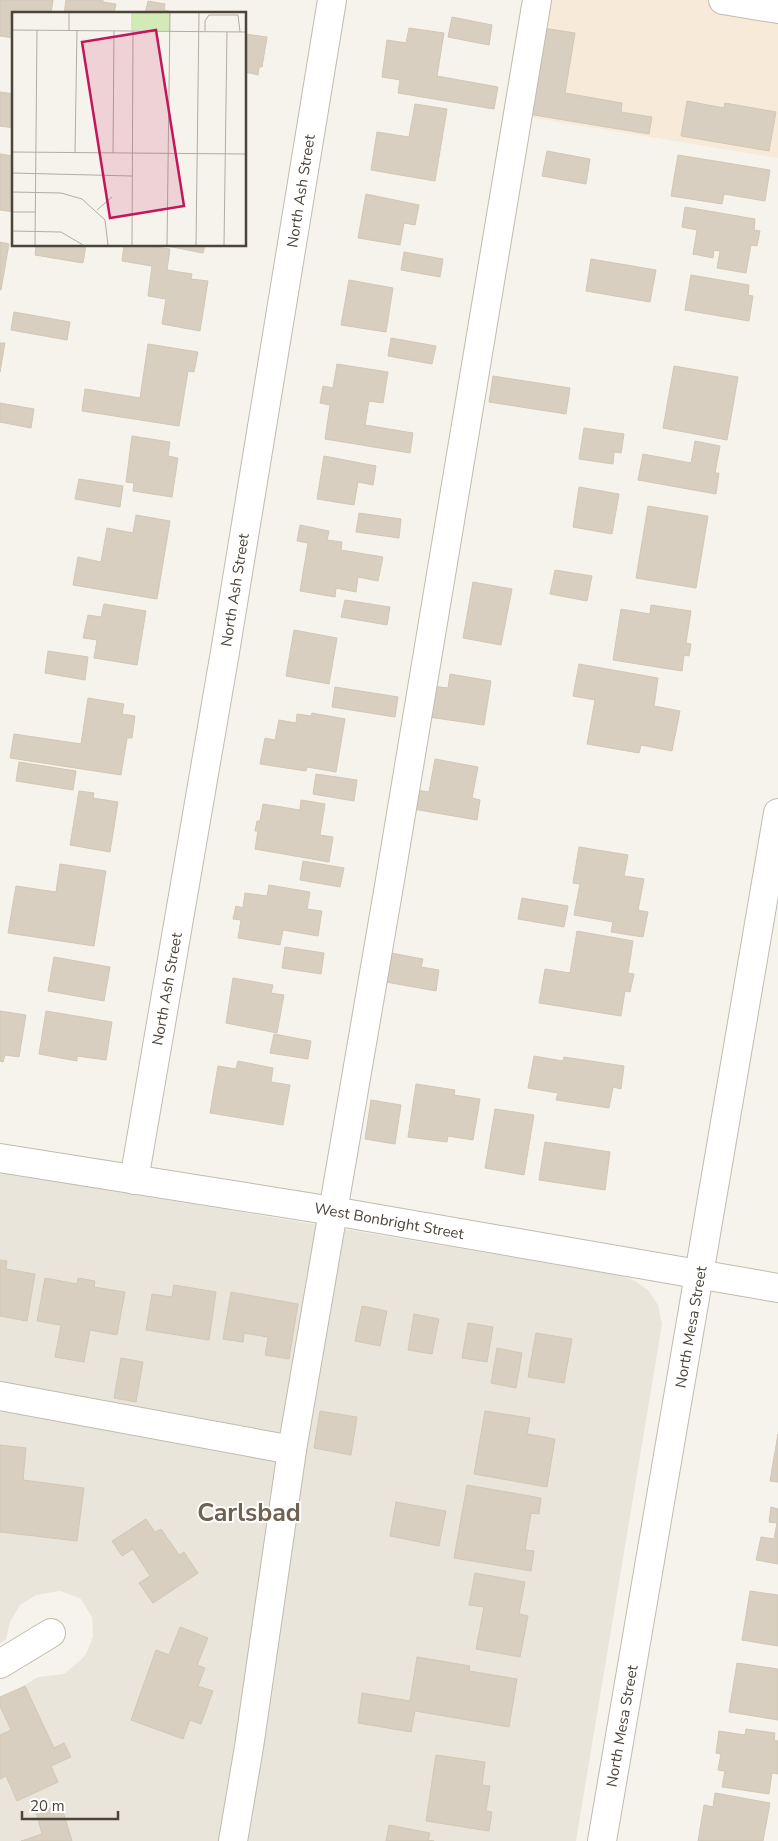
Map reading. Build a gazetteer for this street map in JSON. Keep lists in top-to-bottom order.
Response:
{
  "streets": {
    "street": ["North Ash Street", "West Bonbright Street", "North Mesa Street"]
  },
  "crossings": [
    ["North Ash Street", "West Bonbright Street"],
    ["West Bonbright Street", "North Mesa Street"]
  ],
  "districts": ["Carlsbad"],
  "scale_bar": "20 m"
}
